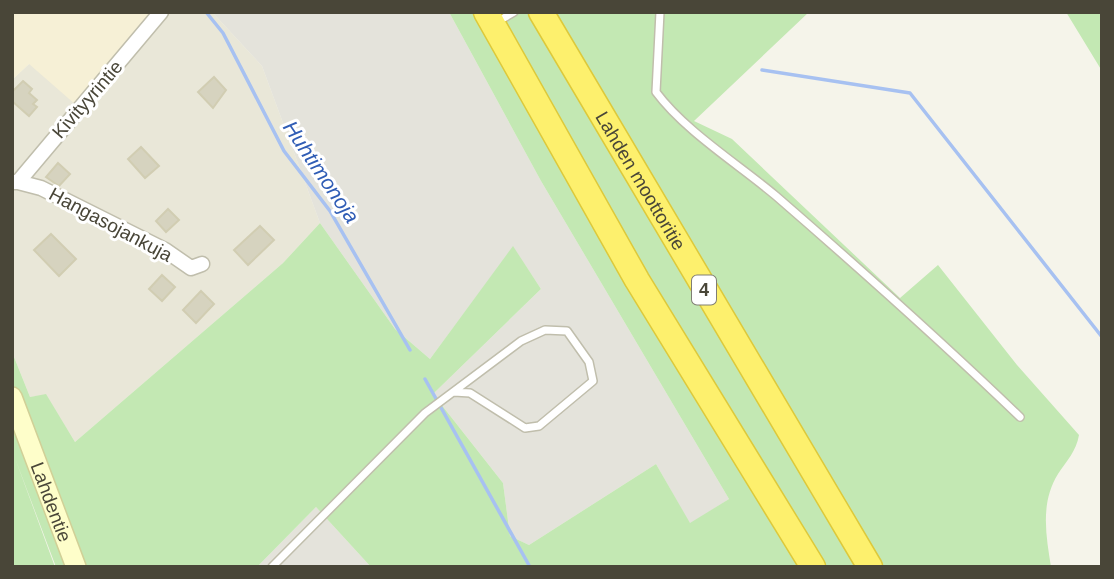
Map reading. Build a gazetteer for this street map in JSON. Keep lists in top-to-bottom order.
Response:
{
  "streets": {
    "highway": ["Lahden moottoritie", "4"],
    "main road": ["Lahdentie"],
    "street": ["Kivityyrintie", "Hangasojankuja"]
  },
  "crossings": [
    ["Kivityyrintie", "Hangasojankuja"]
  ],
  "water": ["Huhtimonoja"]
}
